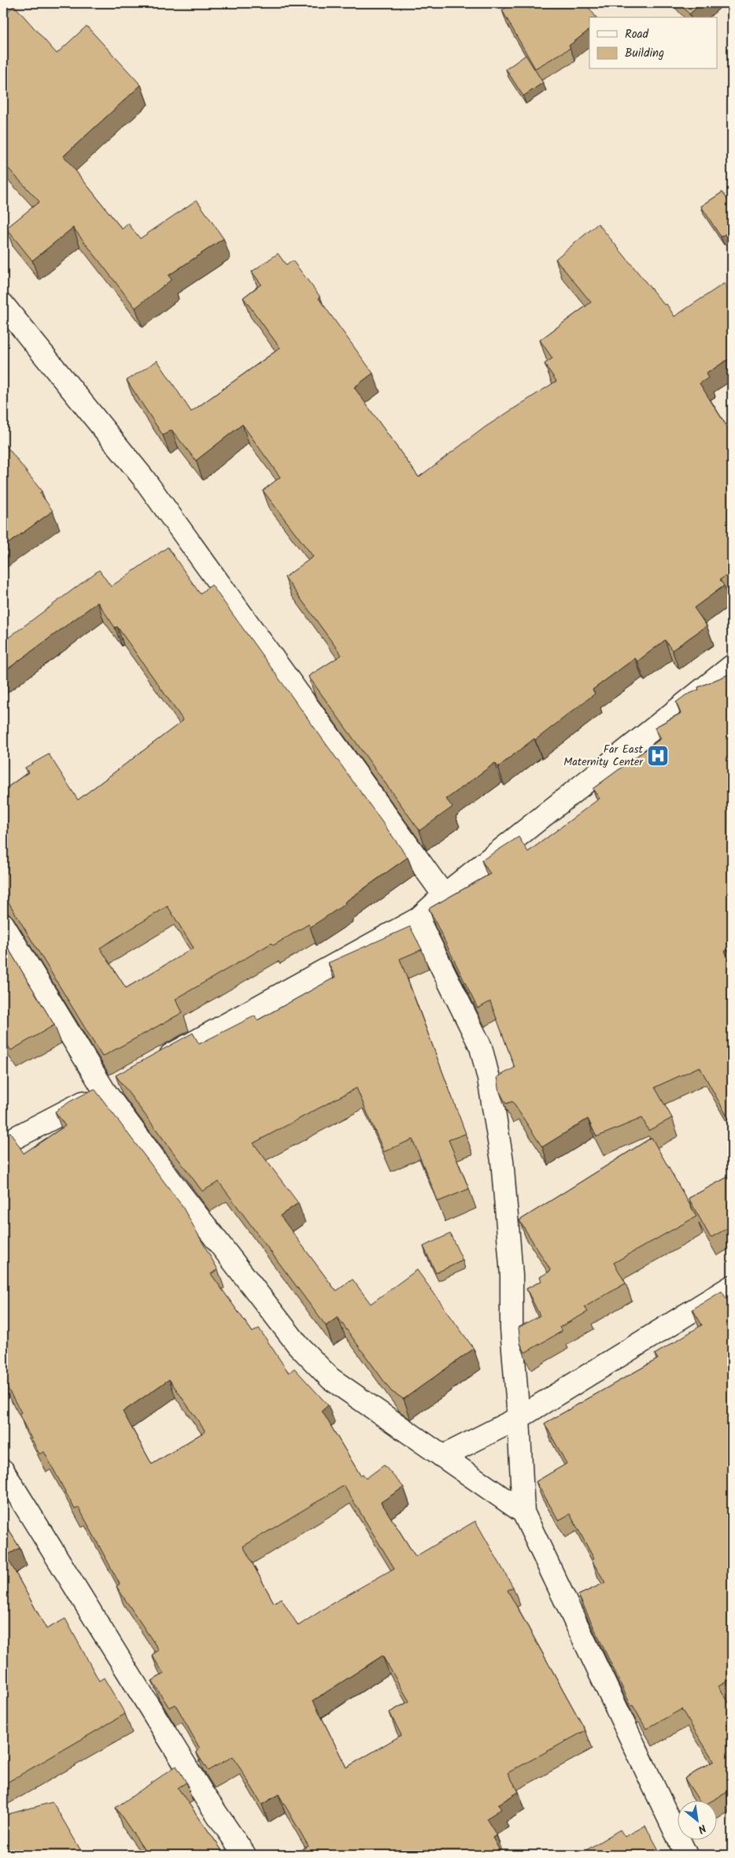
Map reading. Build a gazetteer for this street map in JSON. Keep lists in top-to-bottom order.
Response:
{
  "places": {
    "hospital": ["Far East Maternity Center"]
  },
  "legend": ["Road", "Building"],
  "north": "bottom right"
}
